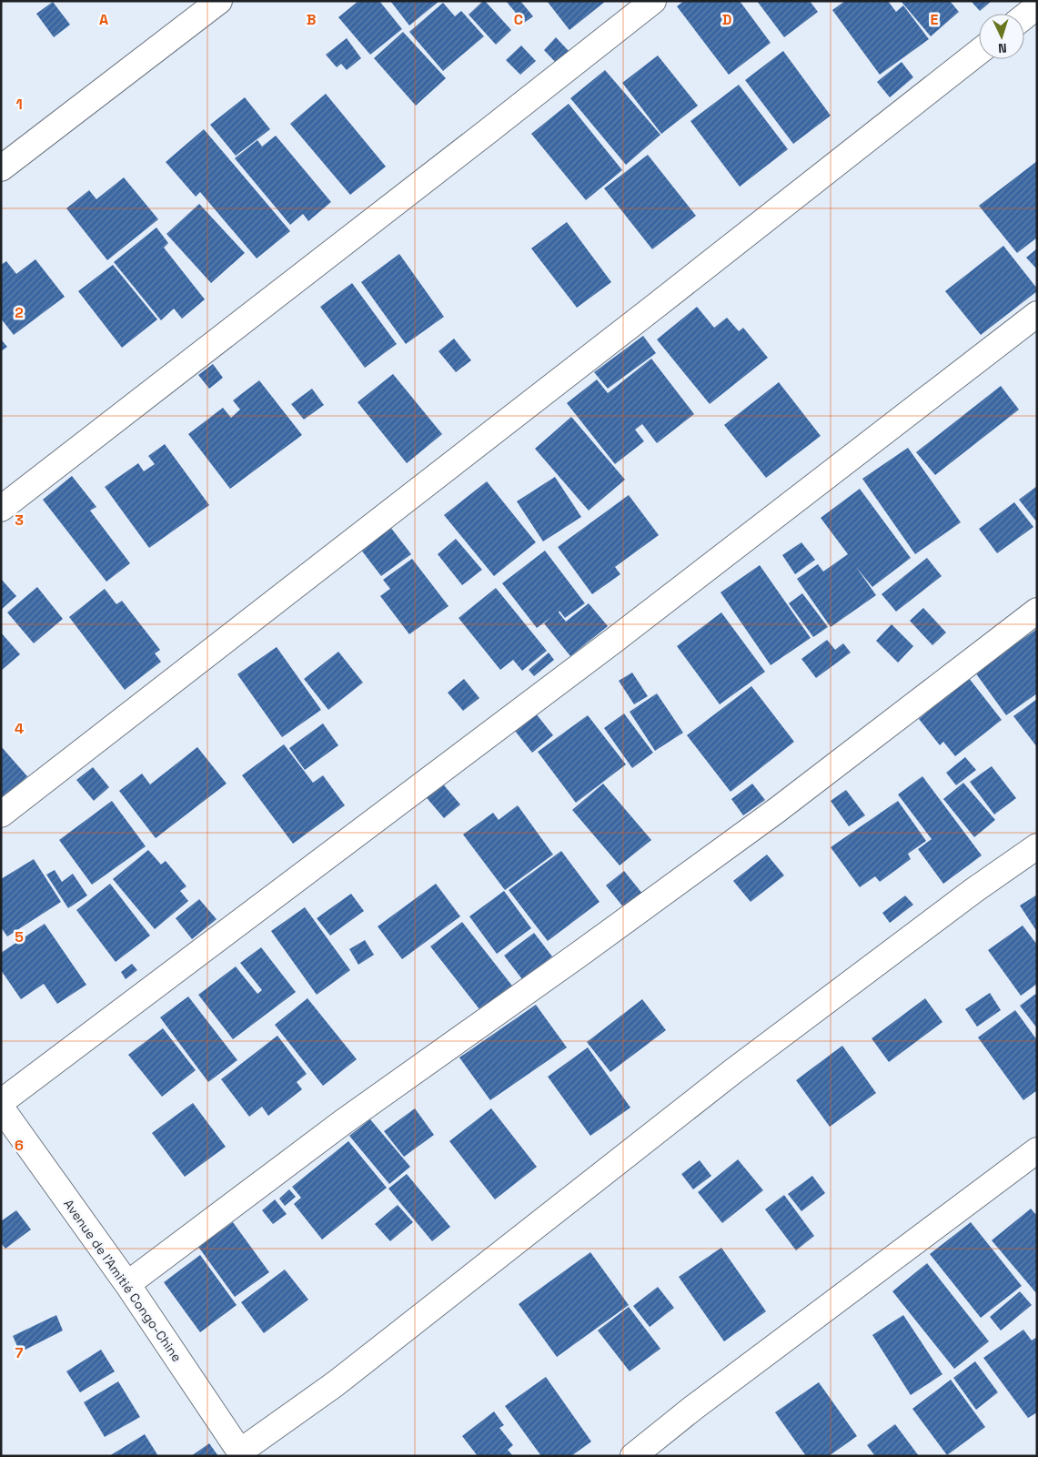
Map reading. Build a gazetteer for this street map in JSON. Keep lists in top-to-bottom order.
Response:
{
  "streets": {
    "street": ["Avenue de l'Amitié Congo-Chine"]
  },
  "north": "bottom",
  "grid": {
    "columns": [
      "A",
      "B",
      "C",
      "D",
      "E"
    ],
    "rows": [
      "1",
      "2",
      "3",
      "4",
      "5",
      "6",
      "7"
    ]
  }
}
